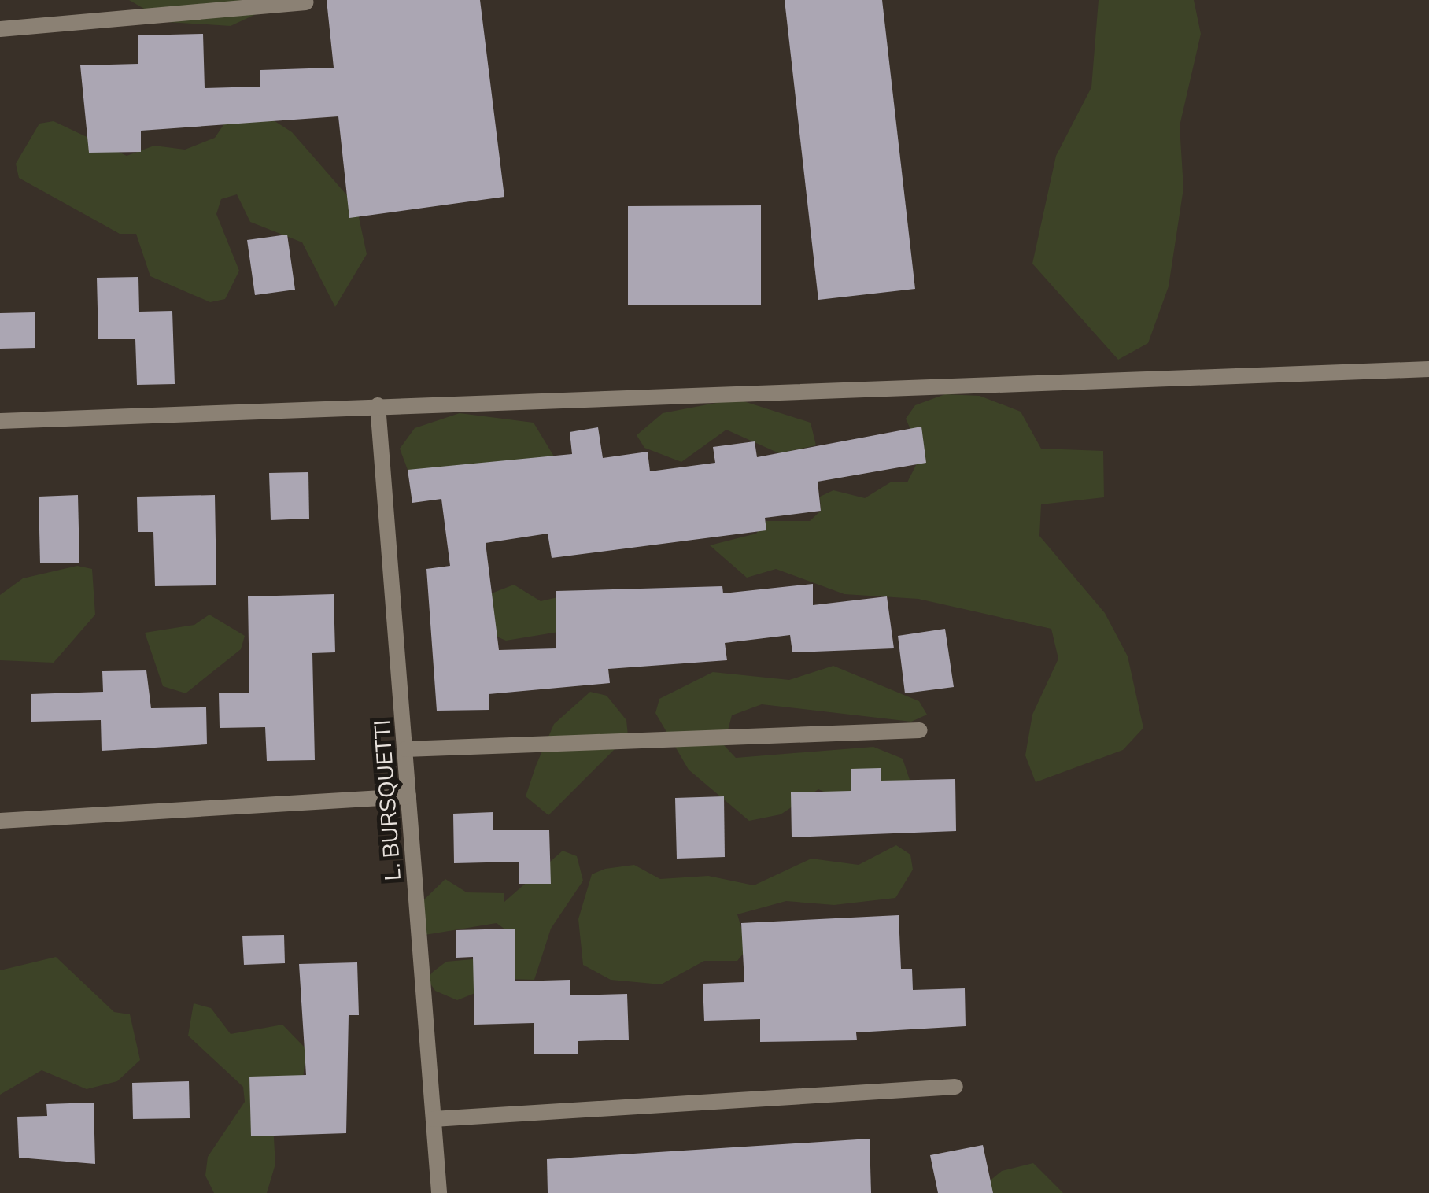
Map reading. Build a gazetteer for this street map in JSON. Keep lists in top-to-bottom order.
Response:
{
  "streets": {
    "street": ["L. BURSQUETTI"]
  }
}
